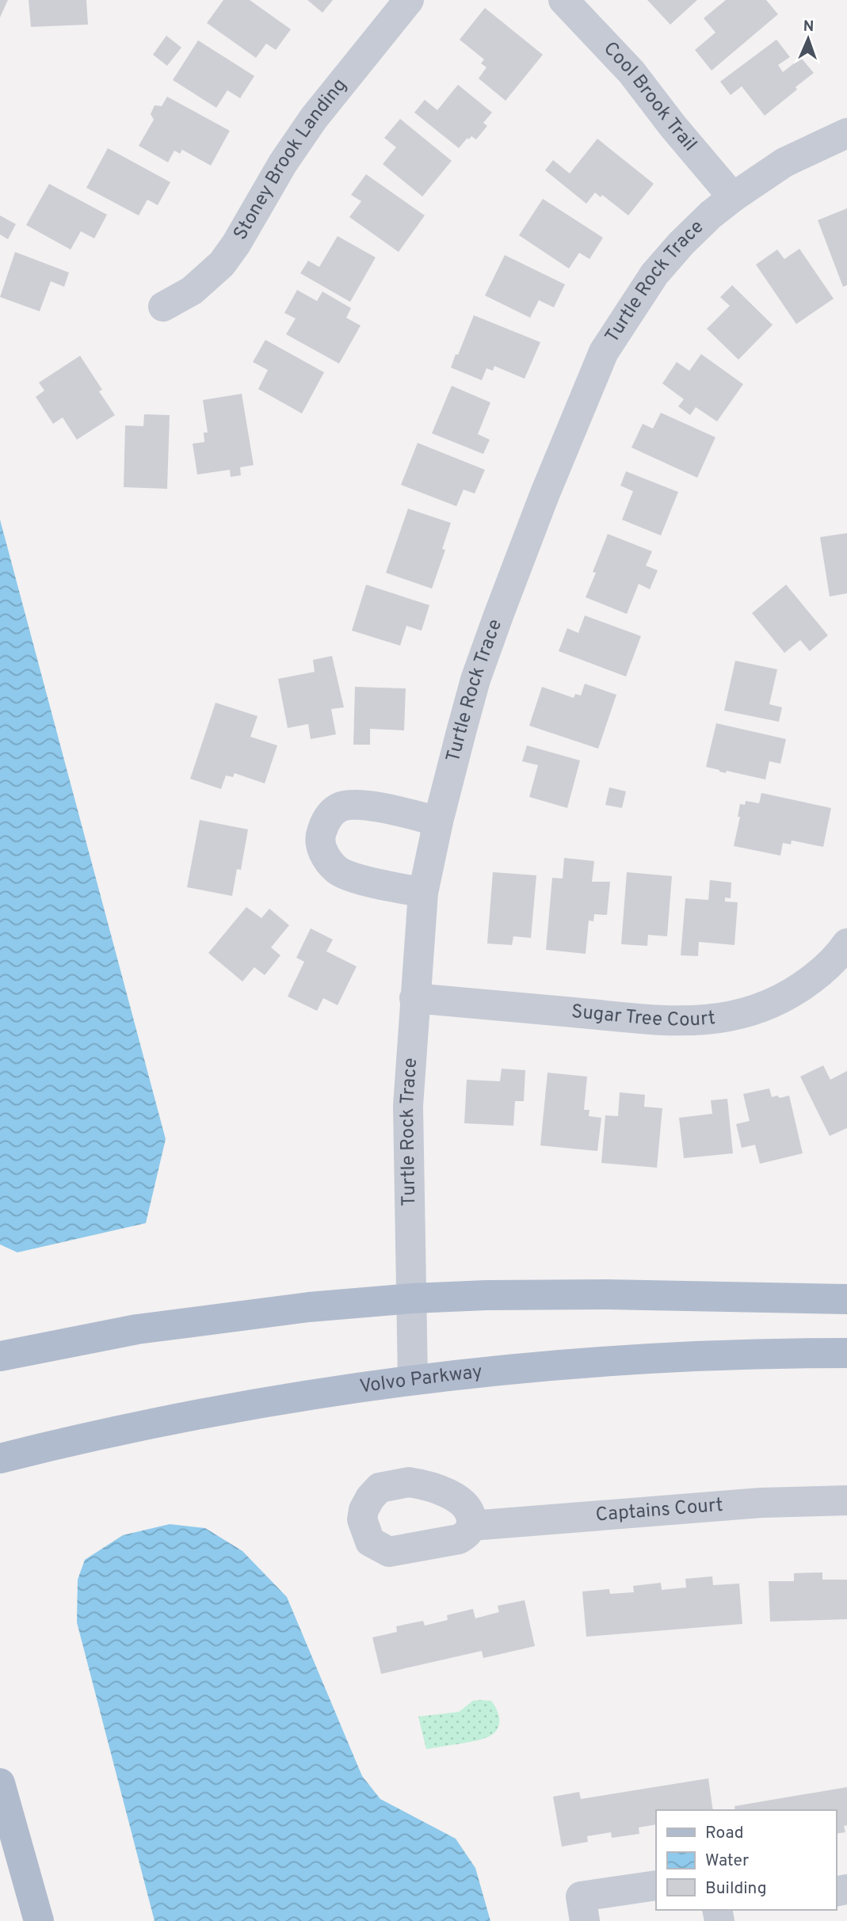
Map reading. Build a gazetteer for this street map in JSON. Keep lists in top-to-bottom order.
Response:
{
  "streets": {
    "main road": ["Volvo Parkway"],
    "street": [
      "Cool Brook Trail",
      "Stoney Brook Landing",
      "Turtle Rock Trace",
      "Sugar Tree Court",
      "Captains Court"
    ]
  },
  "crossings": [
    ["Cool Brook Trail", "Turtle Rock Trace"],
    ["Turtle Rock Trace", "Sugar Tree Court"],
    ["Turtle Rock Trace", "Volvo Parkway"]
  ],
  "legend": ["Road", "Water", "Building"],
  "north": "top"
}
